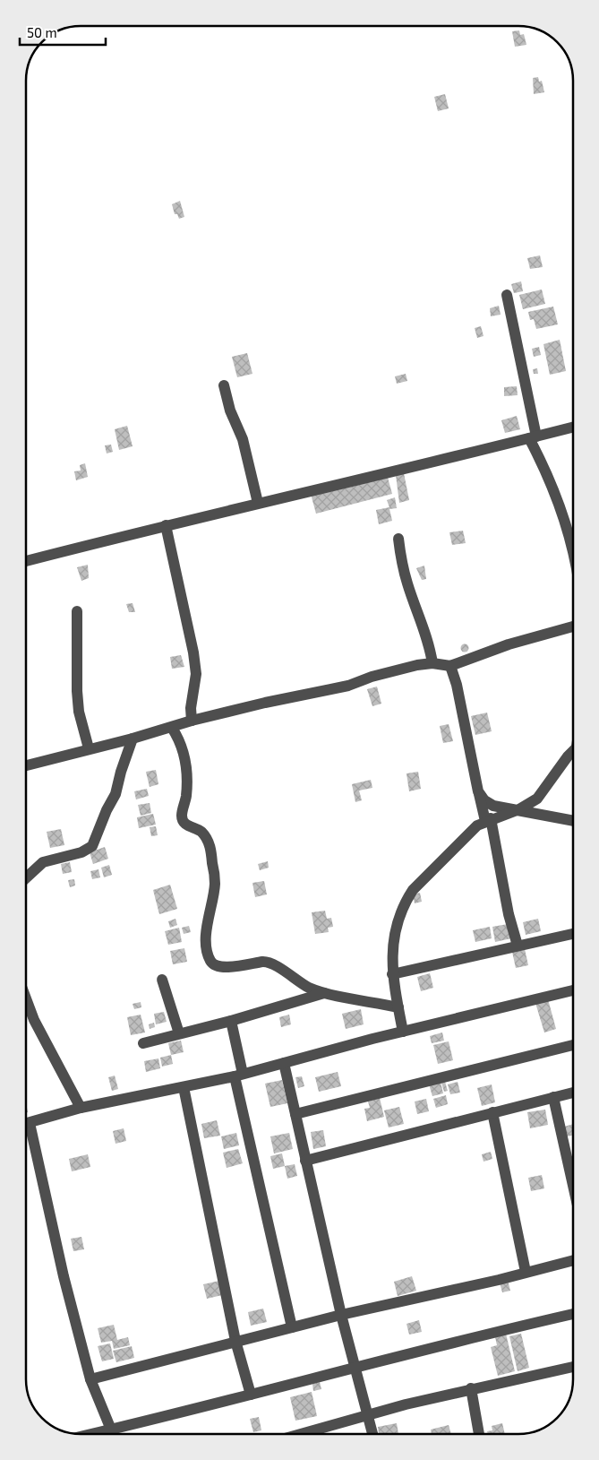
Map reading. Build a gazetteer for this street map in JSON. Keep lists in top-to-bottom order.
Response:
{
  "scale_bar": "50 m"
}
